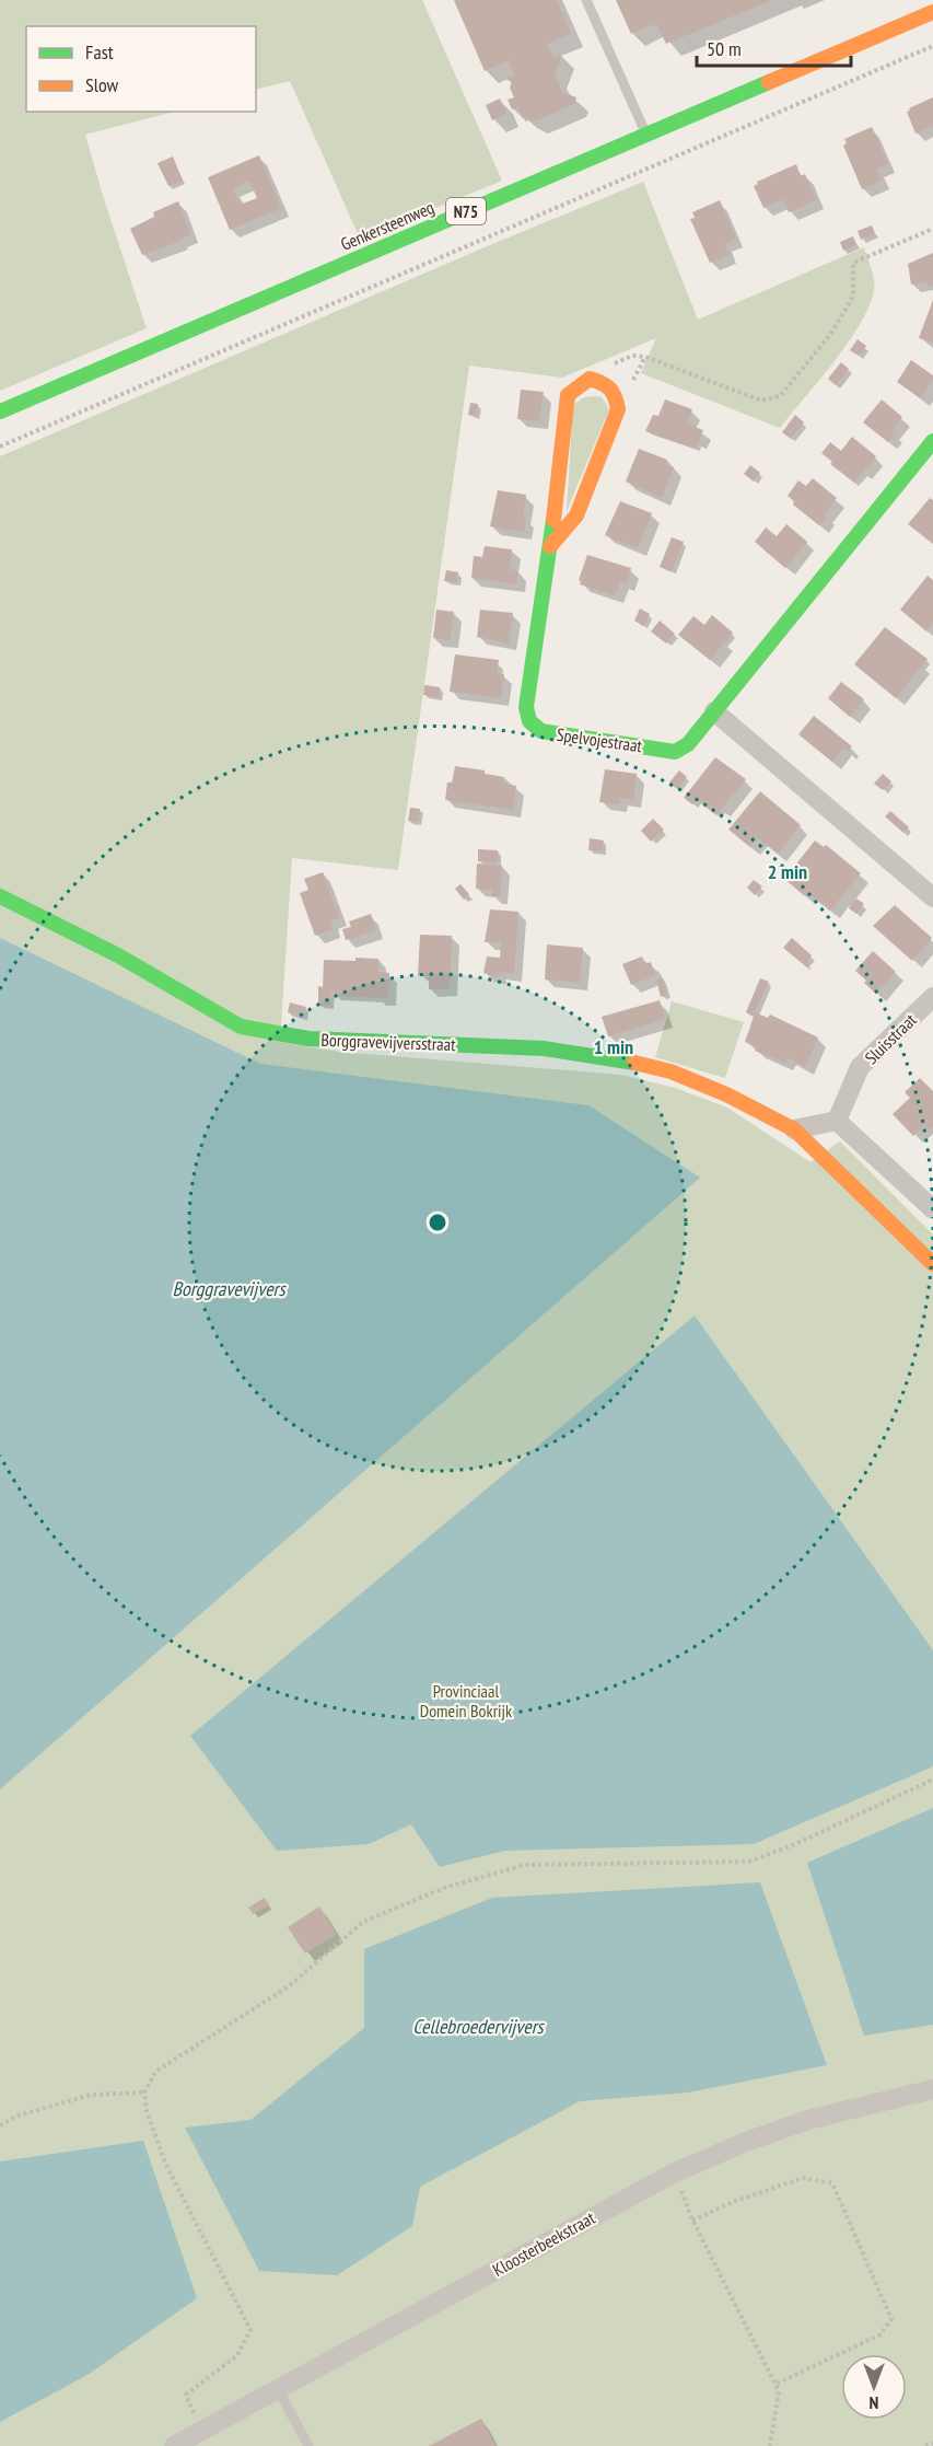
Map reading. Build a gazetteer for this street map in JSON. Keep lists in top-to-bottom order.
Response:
{
  "streets": {
    "street": [
      "N75",
      "Genkersteenweg",
      "Spelvojestraat",
      "Sluisstraat",
      "Borggravevijversstraat",
      "Kloosterbeekstraat"
    ]
  },
  "water": ["Borggravevijvers", "Cellebroedervijvers"],
  "parks": ["Provinciaal Domein Bokrijk"],
  "legend": ["Fast", "Slow"],
  "scale_bar": "50 m",
  "north": "bottom",
  "rings": ["2 min", "1 min"]
}
